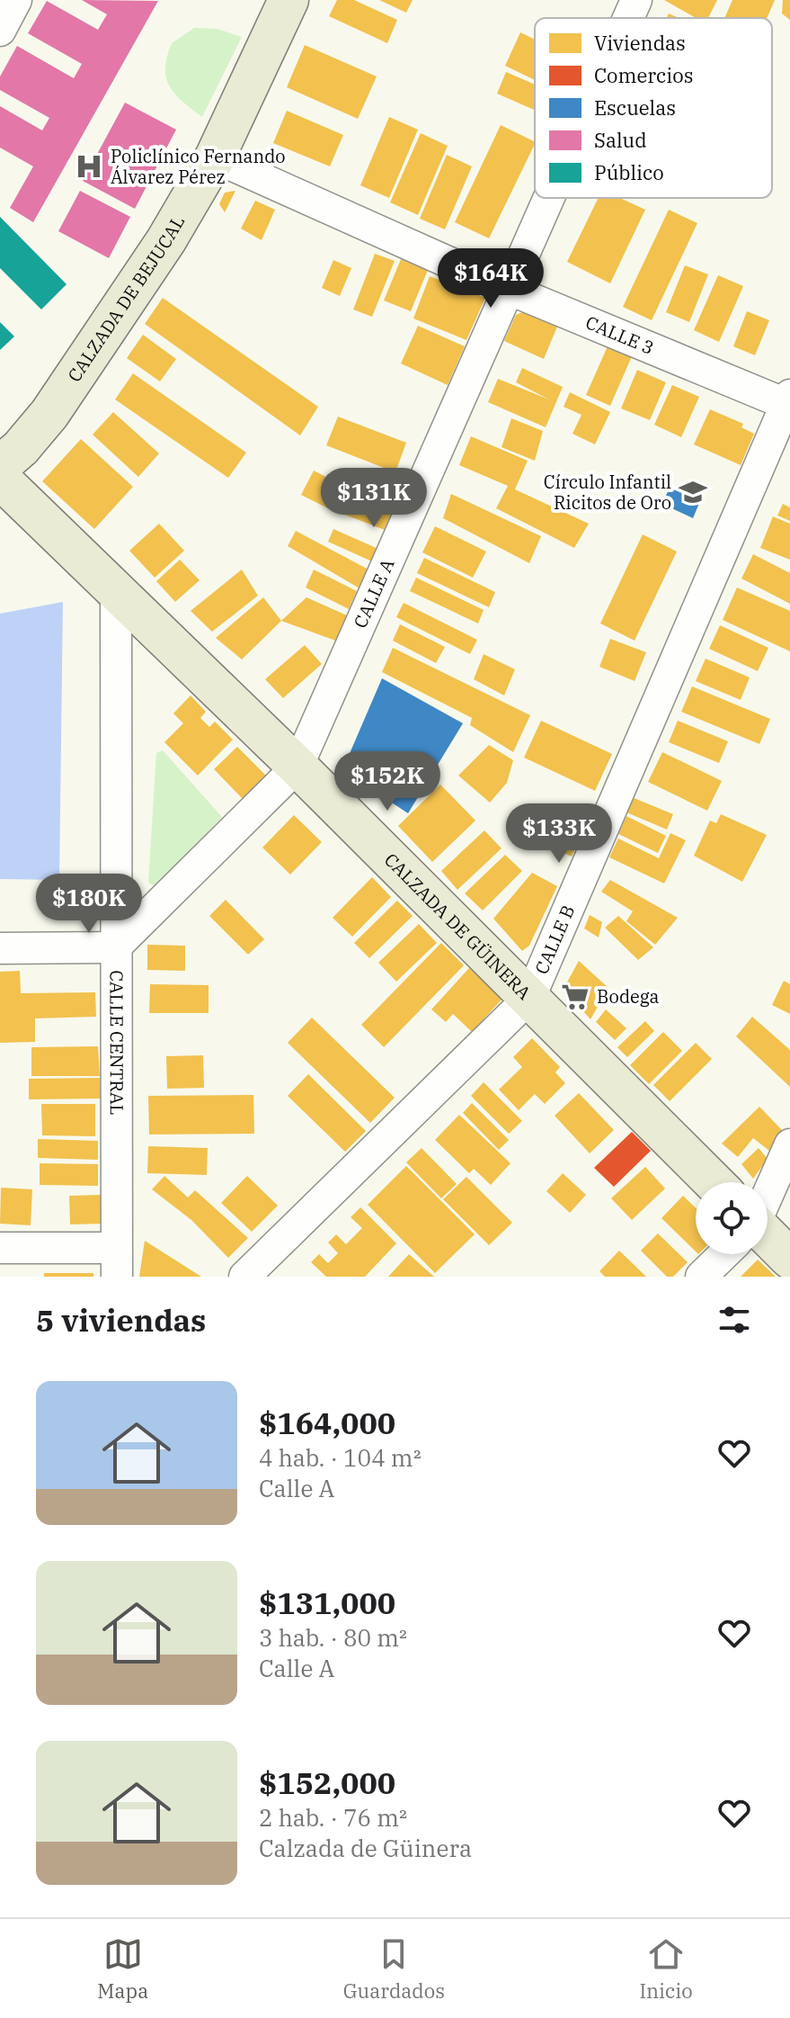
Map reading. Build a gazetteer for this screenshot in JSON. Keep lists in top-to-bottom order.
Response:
{
  "streets": {
    "main road": ["CALZADA DE BEJUCAL", "CALZADA DE GÜINERA"],
    "street": [
      "CALLE 3",
      "CALLE A",
      "CALLE B",
      "CALLE CENTRAL"
    ]
  },
  "crossings": [
    ["CALZADA DE BEJUCAL", "CALLE 3"],
    ["CALLE 3", "CALLE A"],
    ["CALLE 3", "CALLE B"],
    ["CALLE A", "CALZADA DE GÜINERA"],
    ["CALLE A", "CALLE CENTRAL"],
    ["CALZADA DE GÜINERA", "CALLE B"],
    ["CALZADA DE GÜINERA", "CALLE CENTRAL"]
  ],
  "places": {
    "hospital": ["Policlínico Fernando Álvarez Pérez"],
    "school or university": ["Círculo Infantil Ricitos de Oro"],
    "supermarket": ["Bodega"]
  },
  "legend": [
    "Viviendas",
    "Comercios",
    "Escuelas",
    "Salud",
    "Público"
  ],
  "page": {
    "price": [
      "$164K",
      "$131K",
      "$152K",
      "$133K",
      "$180K"
    ],
    "heading": "5 viviendas",
    "list": [
      {
        "name": "$164,000",
        "note": "4 hab. · 104 m² · Calle A"
      },
      {
        "name": "$131,000",
        "note": "3 hab. · 80 m² · Calle A"
      },
      {
        "name": "$152,000",
        "note": "2 hab. · 76 m² · Calzada de Güinera"
      }
    ],
    "tabs": ["Mapa", "Guardados", "Inicio"]
  }
}
